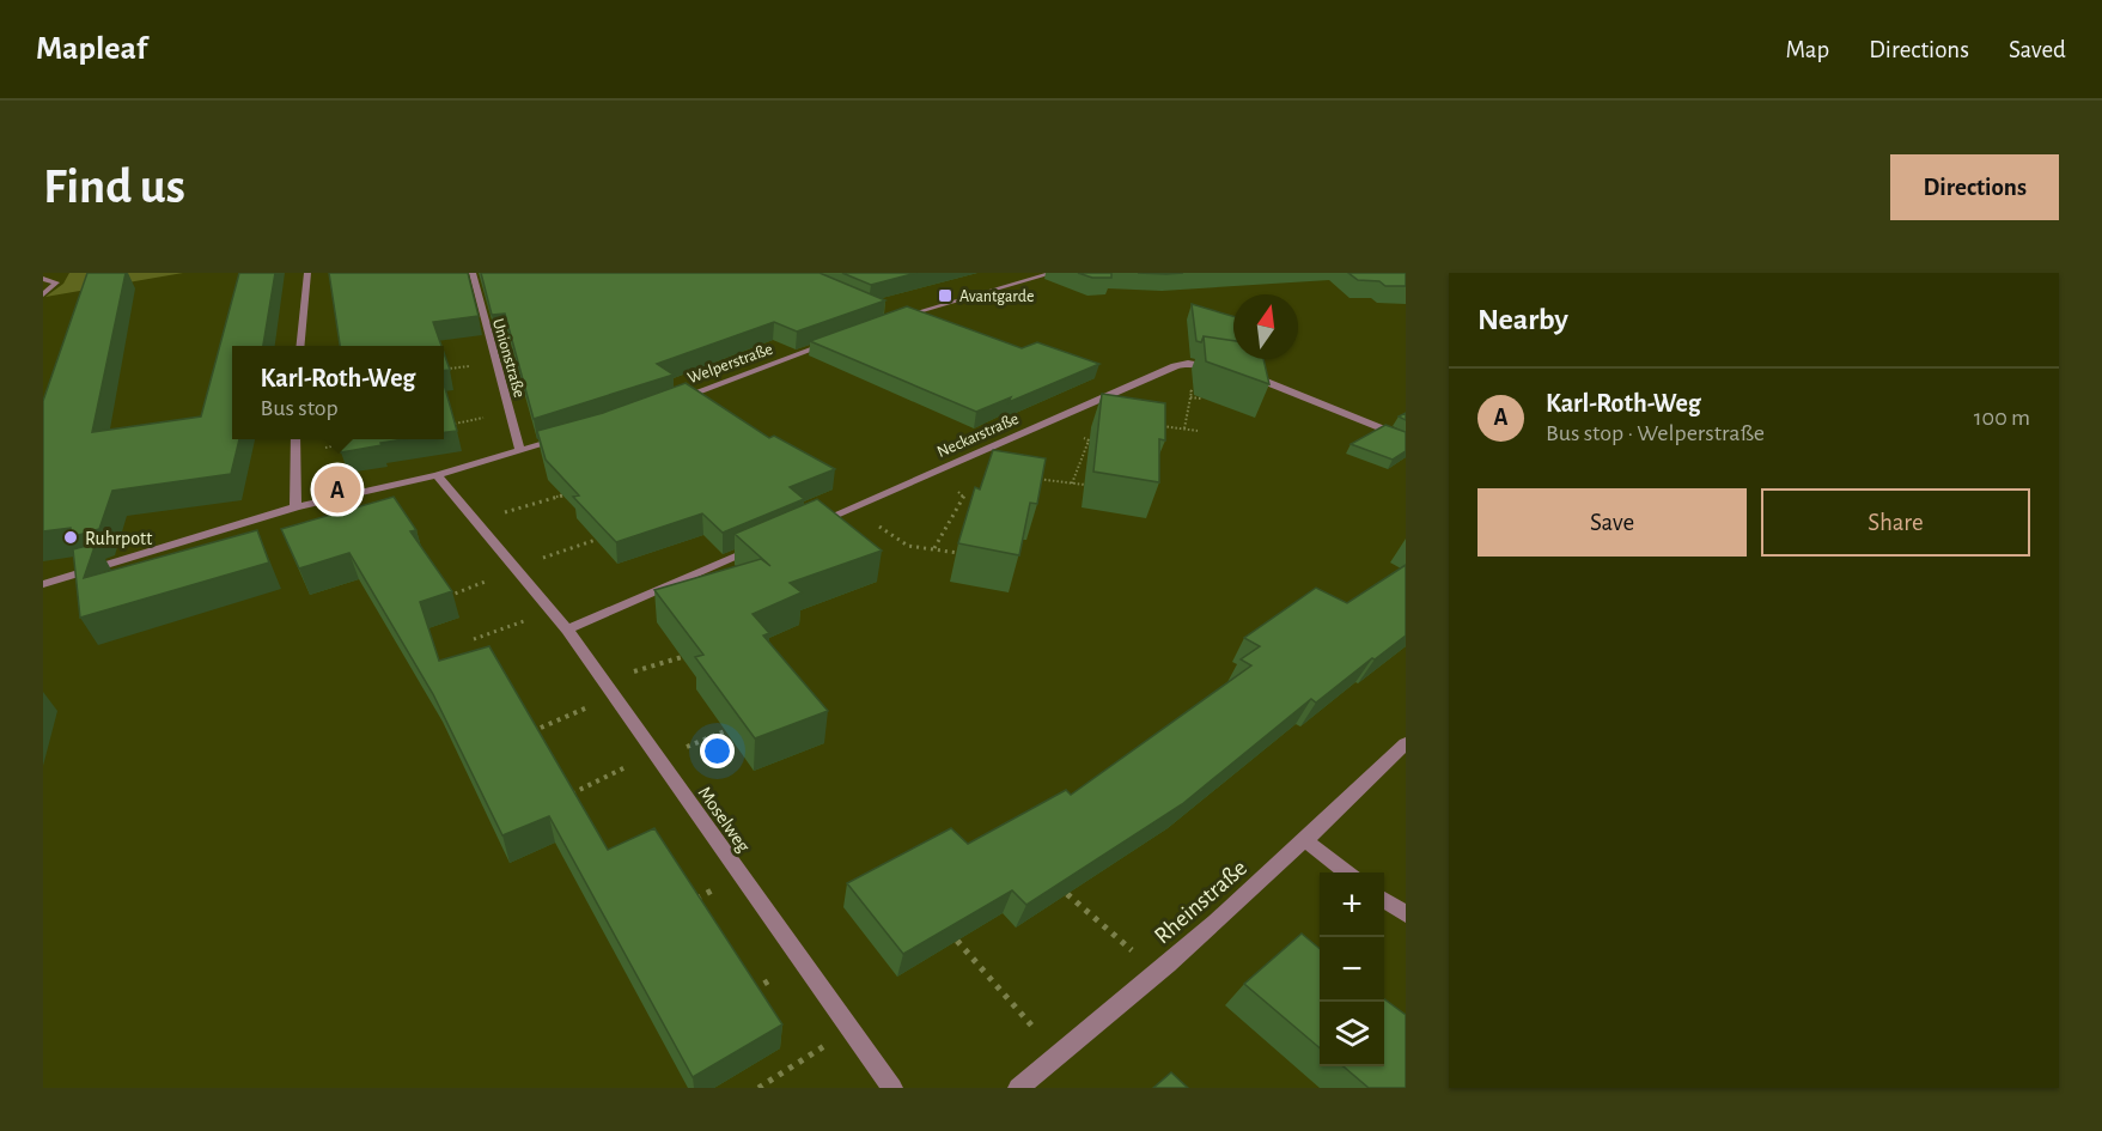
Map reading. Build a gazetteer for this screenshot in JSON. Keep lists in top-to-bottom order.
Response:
{
  "streets": {
    "street": [
      "Unionstraße",
      "Welperstraße",
      "Neckarstraße",
      "Moselweg",
      "Rheinstraße"
    ]
  },
  "places": {
    "transit": ["Avantgarde"],
    "other": ["Ruhrpott"]
  },
  "north": "top",
  "page": {
    "header": "Mapleaf",
    "nav": ["Map", "Directions", "Saved"],
    "buttons": [
      "Directions",
      ["Save", "Share"]
    ],
    "title": "Find us",
    "heading": "Nearby",
    "popup": ["Karl-Roth-Weg", "Bus stop"],
    "list": [
      {
        "mark": "A",
        "name": "Karl-Roth-Weg",
        "note": "Bus stop · Welperstraße",
        "value": "100 m"
      }
    ],
    "pins": "A",
    "map_buttons": ["+", "−"]
  }
}
